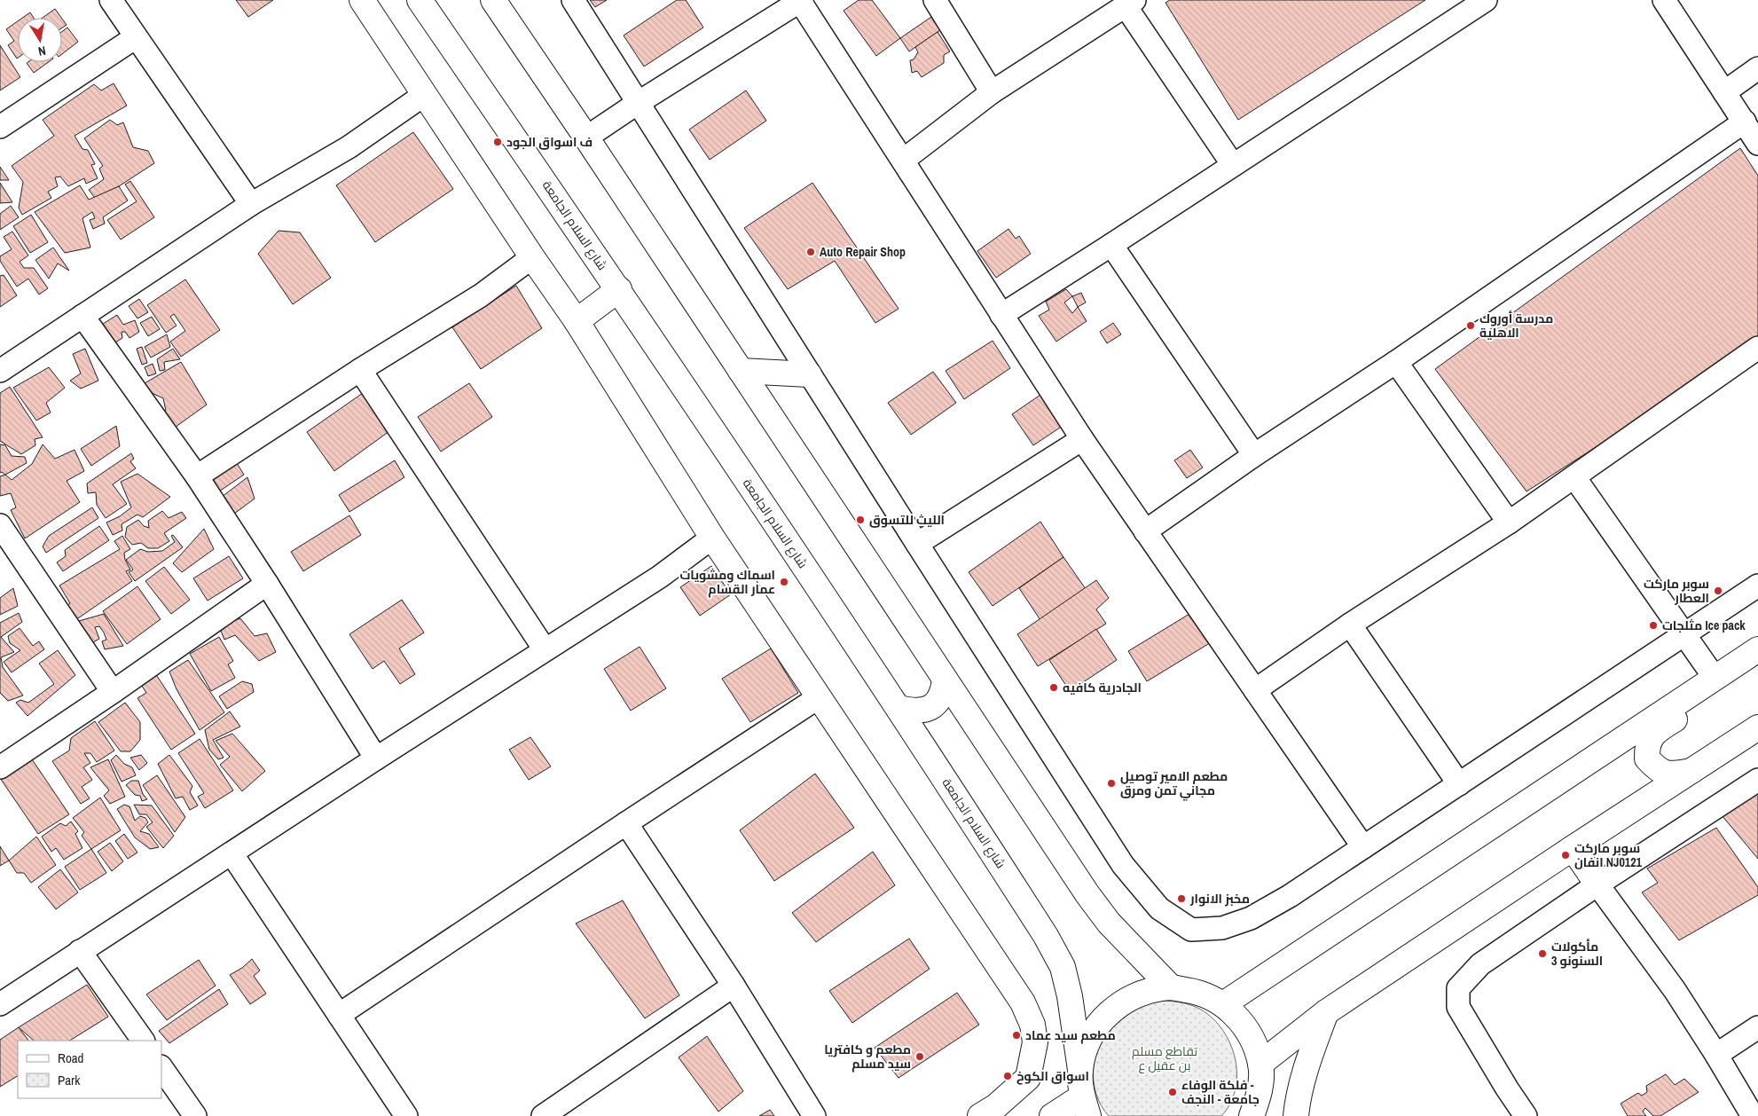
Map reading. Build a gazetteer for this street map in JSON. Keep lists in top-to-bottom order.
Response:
{
  "streets": {
    "main road": ["شارع السلام الجامعة"]
  },
  "parks": ["تقاطع مسلم بن عقيل ع"],
  "places": [
    "ف اسواق الجود",
    "Auto Repair Shop",
    "مدرسة أوروك الاهلية",
    "الليث للتسوق",
    "اسماك ومشويات عمار القسام",
    "سوبر ماركت العطار",
    "مثلجات Ice pack",
    "الجادرية كافيه",
    "مطعم الامير توصيل مجاني تمن ومرق",
    "سوبر ماركت انفان NJ0121",
    "مخبز الانوار",
    "مأكولات السنونو 3",
    "مطعم سيد عماد",
    "مطعم و كافتريا سيد مسلم",
    "اسواق الكوخ",
    "فلكة الوفاء - جامعة - النجف"
  ],
  "legend": ["Road", "Park"],
  "north": "bottom"
}
